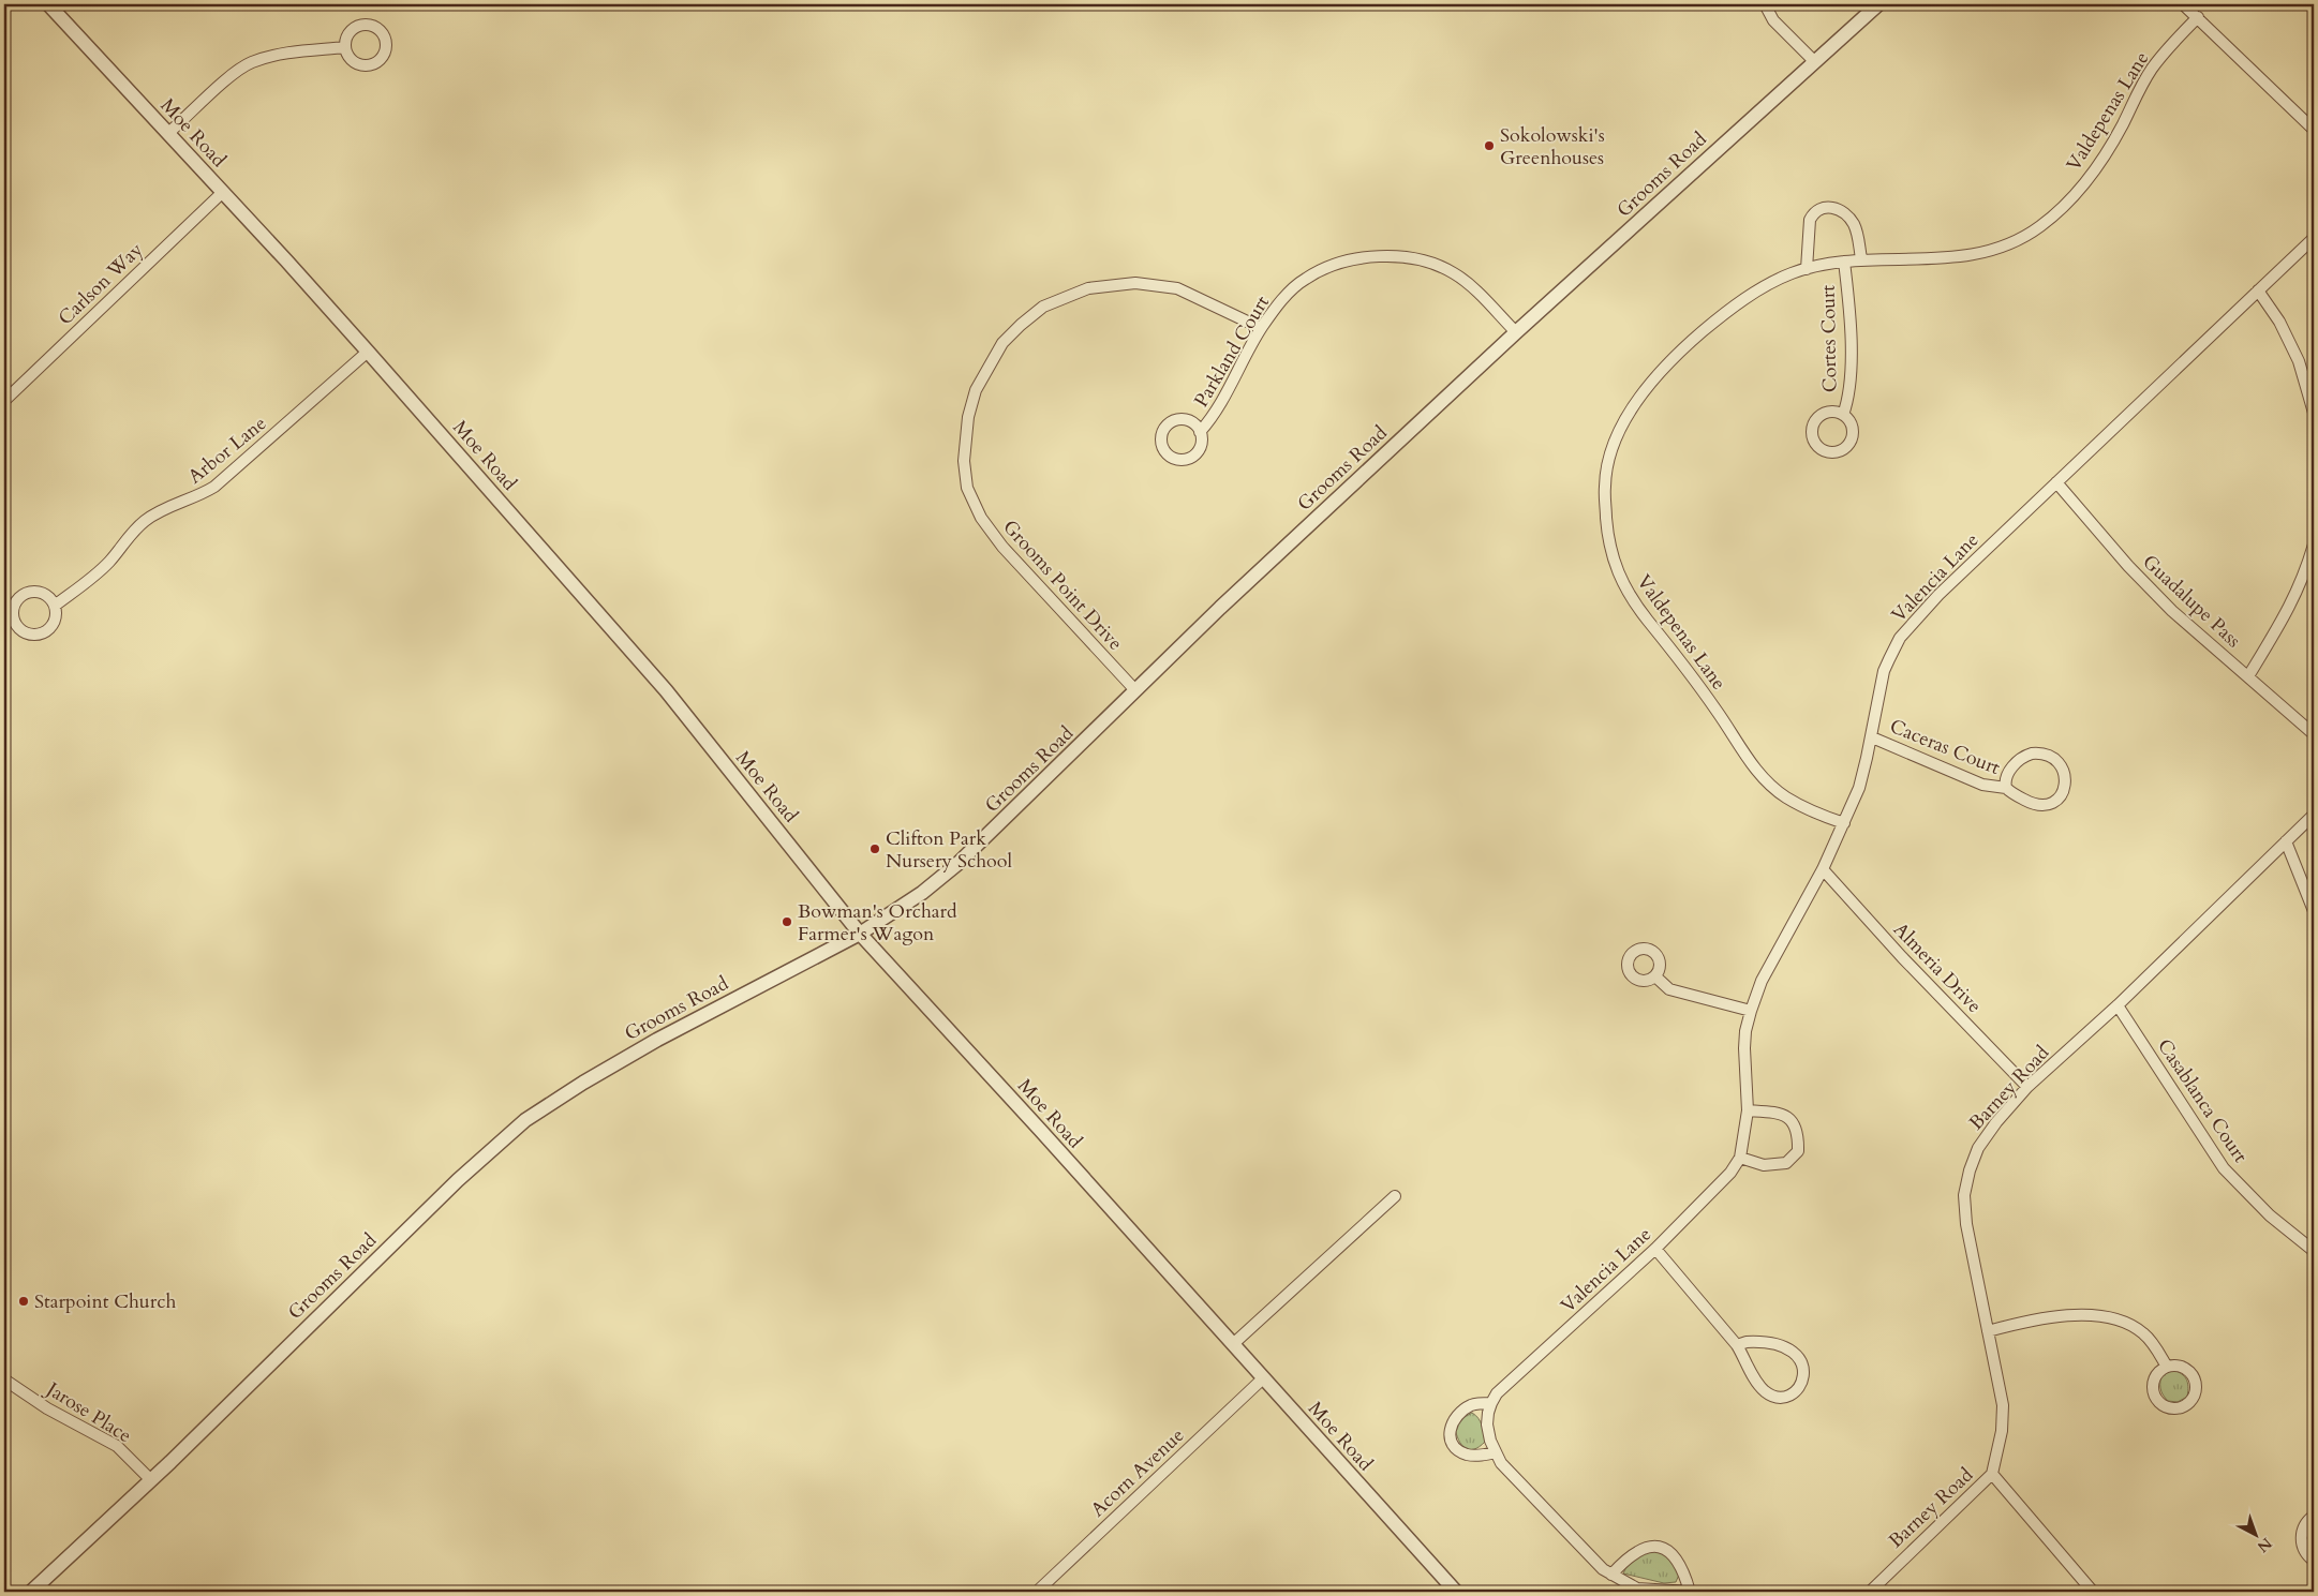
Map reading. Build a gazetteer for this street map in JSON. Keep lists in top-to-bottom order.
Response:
{
  "streets": {
    "street": [
      "Valdepenas Lane",
      "Moe Road",
      "Grooms Road",
      "Carlson Way",
      "Cortes Court",
      "Parkland Court",
      "Arbor Lane",
      "Valencia Lane",
      "Grooms Point Drive",
      "Guadalupe Pass",
      "Caceras Court",
      "Almeria Drive",
      "Barney Road",
      "Casablanca Court",
      "Jarose Place",
      "Acorn Avenue"
    ]
  },
  "crossings": [
    ["Valdepenas Lane", "Cortes Court"],
    ["Valdepenas Lane", "Valencia Lane"],
    ["Moe Road", "Grooms Road"],
    ["Moe Road", "Carlson Way"],
    ["Moe Road", "Arbor Lane"],
    ["Moe Road", "Acorn Avenue"],
    ["Grooms Road", "Parkland Court"],
    ["Grooms Road", "Grooms Point Drive"],
    ["Grooms Road", "Jarose Place"],
    ["Parkland Court", "Grooms Point Drive"],
    ["Valencia Lane", "Guadalupe Pass"],
    ["Valencia Lane", "Caceras Court"],
    ["Valencia Lane", "Almeria Drive"],
    ["Almeria Drive", "Barney Road"],
    ["Barney Road", "Casablanca Court"]
  ],
  "places": [
    "Sokolowski's Greenhouses",
    "Clifton Park Nursery School",
    "Bowman's Orchard Farmer's Wagon",
    "Starpoint Church"
  ],
  "north": "bottom right"
}
